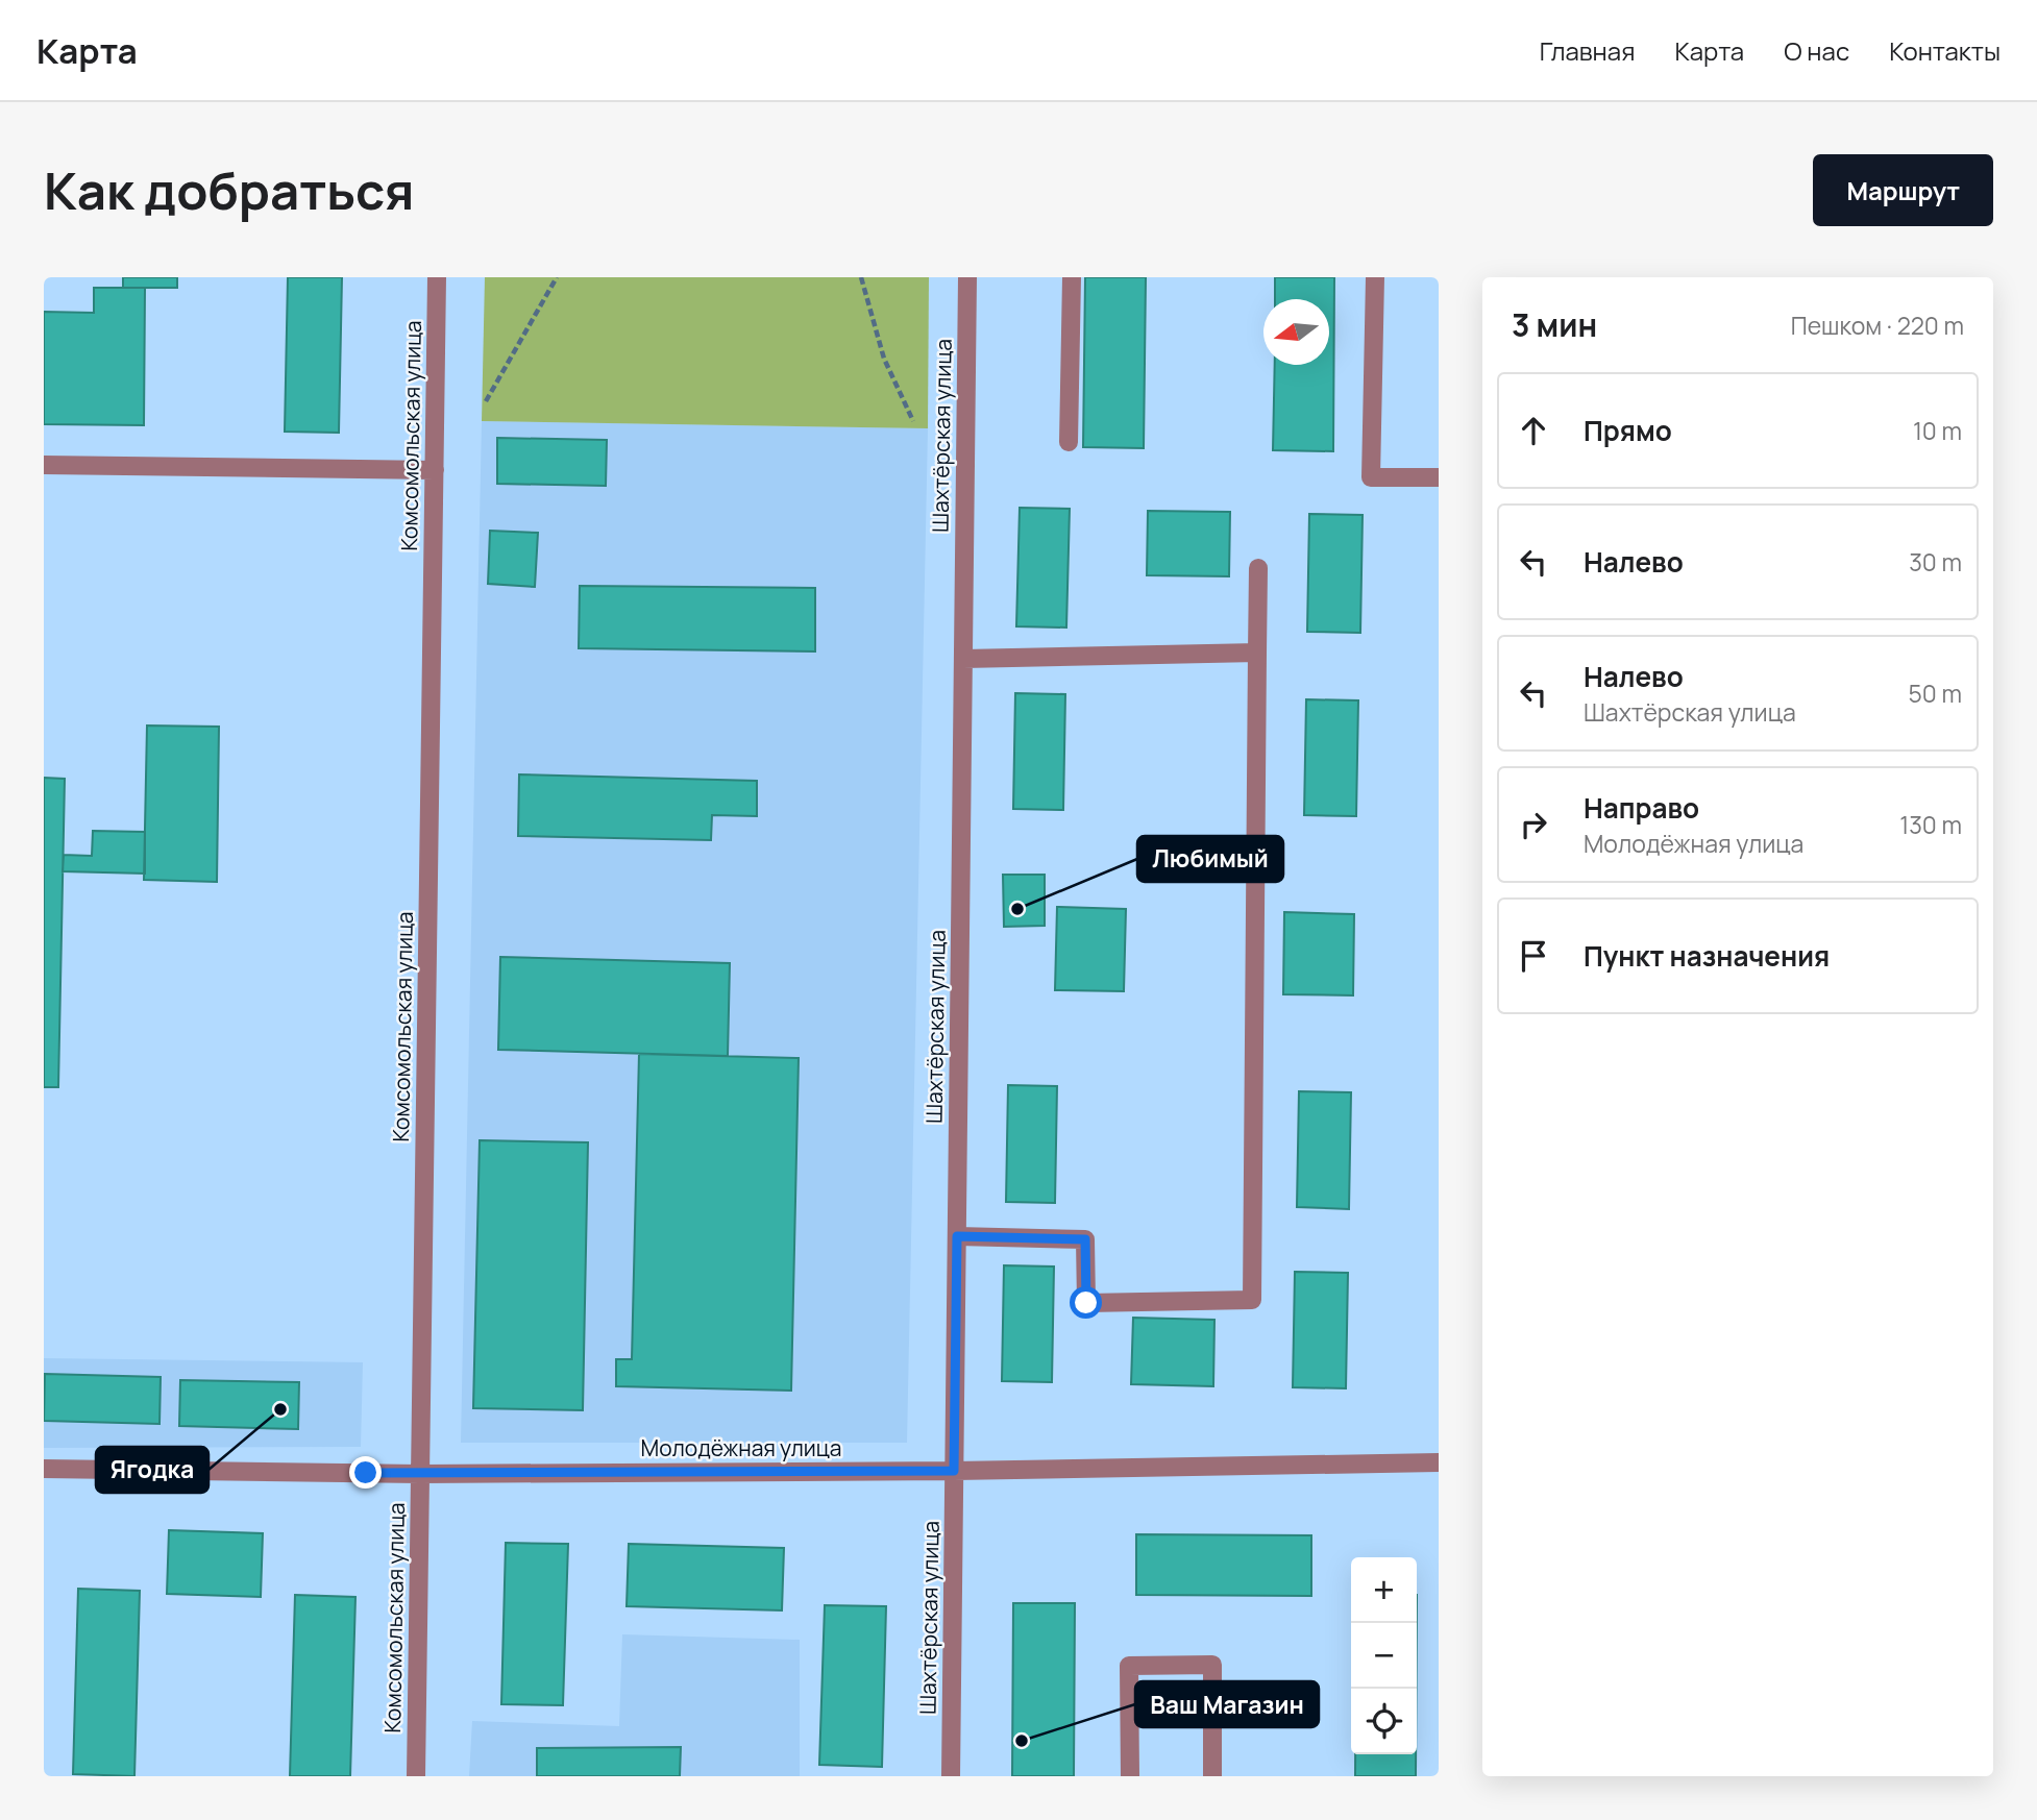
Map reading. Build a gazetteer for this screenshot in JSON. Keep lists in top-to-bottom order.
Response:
{
  "streets": {
    "street": ["Комсомольская улица", "Шахтёрская улица", "Молодёжная улица"]
  },
  "crossings": [
    ["Комсомольская улица", "Молодёжная улица"],
    ["Шахтёрская улица", "Молодёжная улица"]
  ],
  "places": ["Любимый", "Ягодка", "Ваш Магазин"],
  "north": "left",
  "page": {
    "header": "Карта",
    "nav": [
      "Главная",
      "Карта",
      "О нас",
      "Контакты"
    ],
    "buttons": "Маршрут",
    "title": "Как добраться",
    "heading": ["3 мин", "Пешком · 220 m"],
    "list": [
      ["Прямо", "10 m"],
      ["Налево", "30 m"],
      ["Налево", "Шахтёрская улица", "50 m"],
      ["Направо", "Молодёжная улица", "130 m"],
      "Пункт назначения"
    ],
    "map_buttons": ["+", "−"]
  }
}
